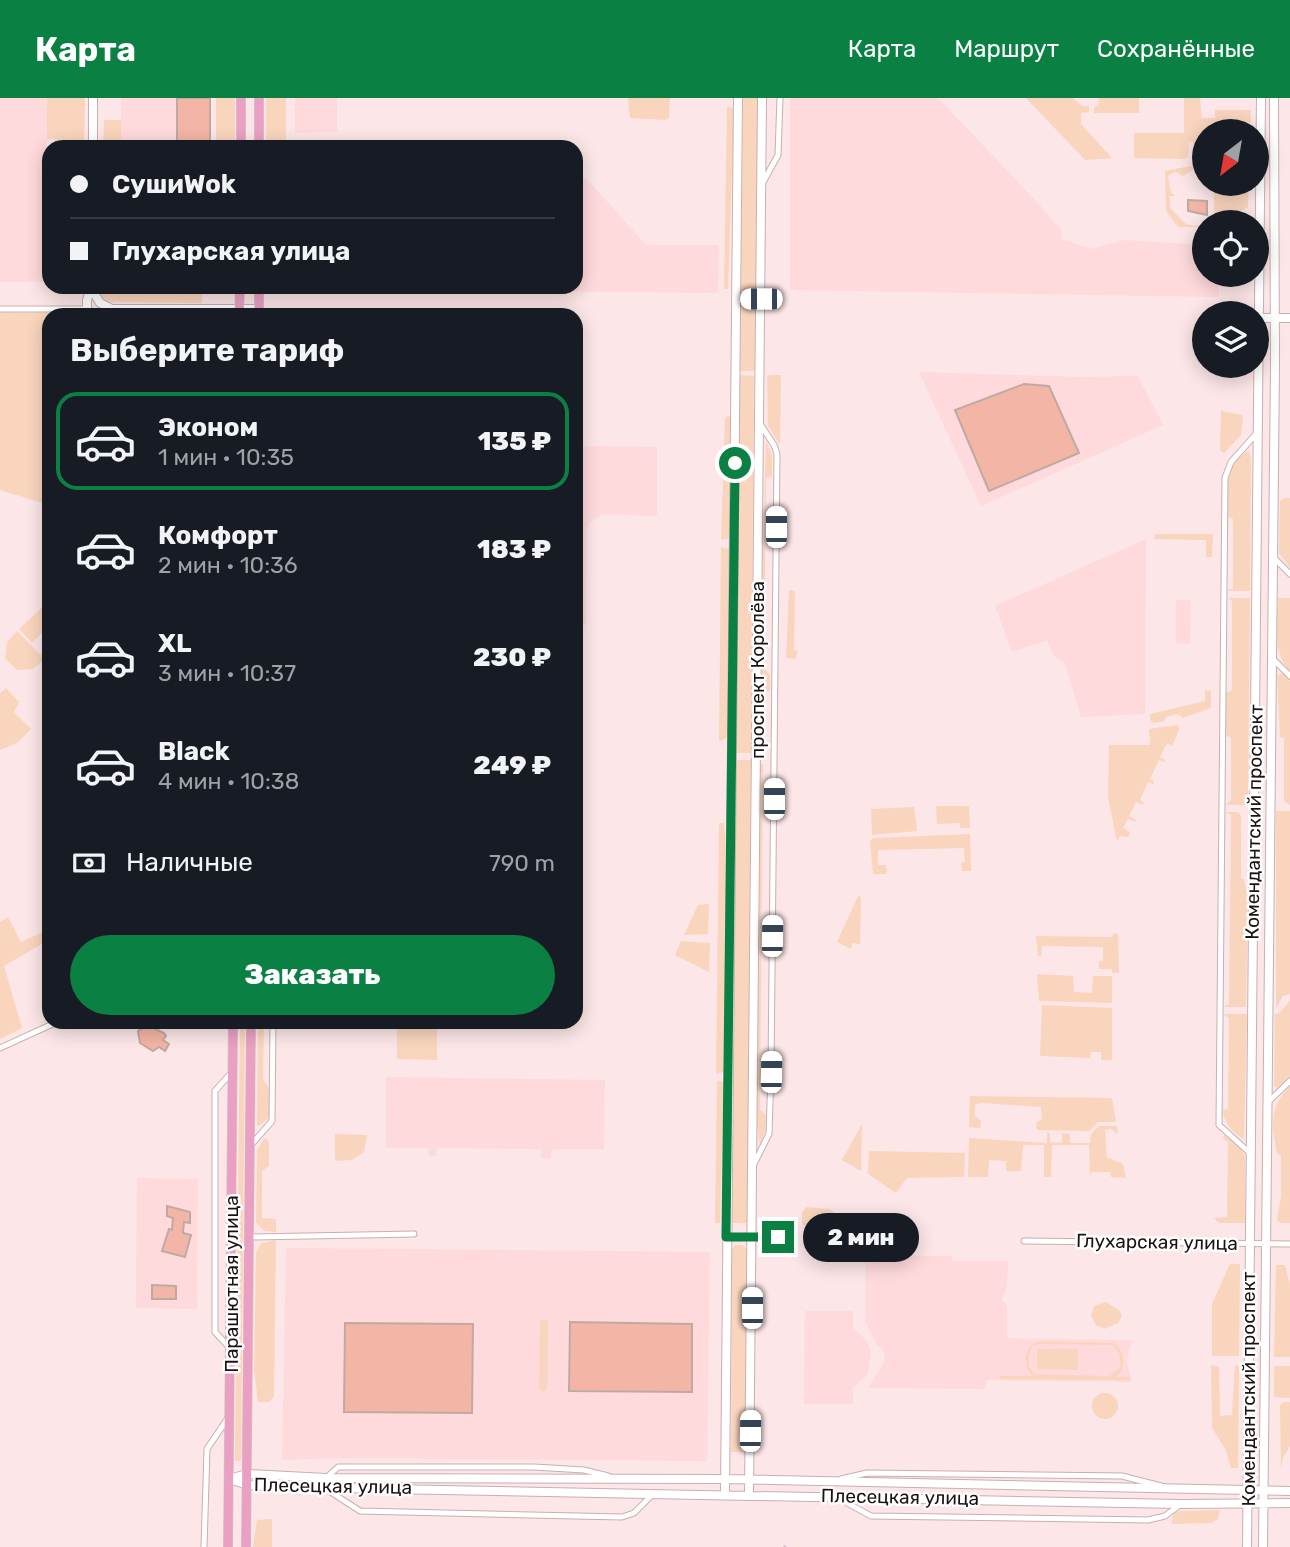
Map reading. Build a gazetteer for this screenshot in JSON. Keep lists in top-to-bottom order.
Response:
{
  "streets": {
    "main road": [
      "проспект Королёва",
      "Комендантский проспект",
      "Парашютная улица",
      "Плесецкая улица"
    ],
    "street": ["Глухарская улица"]
  },
  "crossings": [
    ["проспект Королёва", "Плесецкая улица"],
    ["Комендантский проспект", "Глухарская улица"],
    ["Комендантский проспект", "Плесецкая улица"],
    ["Парашютная улица", "Плесецкая улица"]
  ],
  "north": "bottom left",
  "page": {
    "header": "Карта",
    "nav": ["Карта", "Маршрут", "Сохранённые"],
    "banner": ["СушиWok", "Глухарская улица"],
    "heading": "Выберите тариф",
    "list": [
      {
        "name": "Эконом",
        "note": "1 мин · 10:35",
        "value": "135 ₽"
      },
      {
        "name": "Комфорт",
        "note": "2 мин · 10:36",
        "value": "183 ₽"
      },
      {
        "name": "XL",
        "note": "3 мин · 10:37",
        "value": "230 ₽"
      },
      {
        "name": "Black",
        "note": "4 мин · 10:38",
        "value": "249 ₽"
      }
    ],
    "pay": ["Наличные", "790 m"],
    "buttons": "Заказать",
    "bubble": "2 мин"
  }
}
